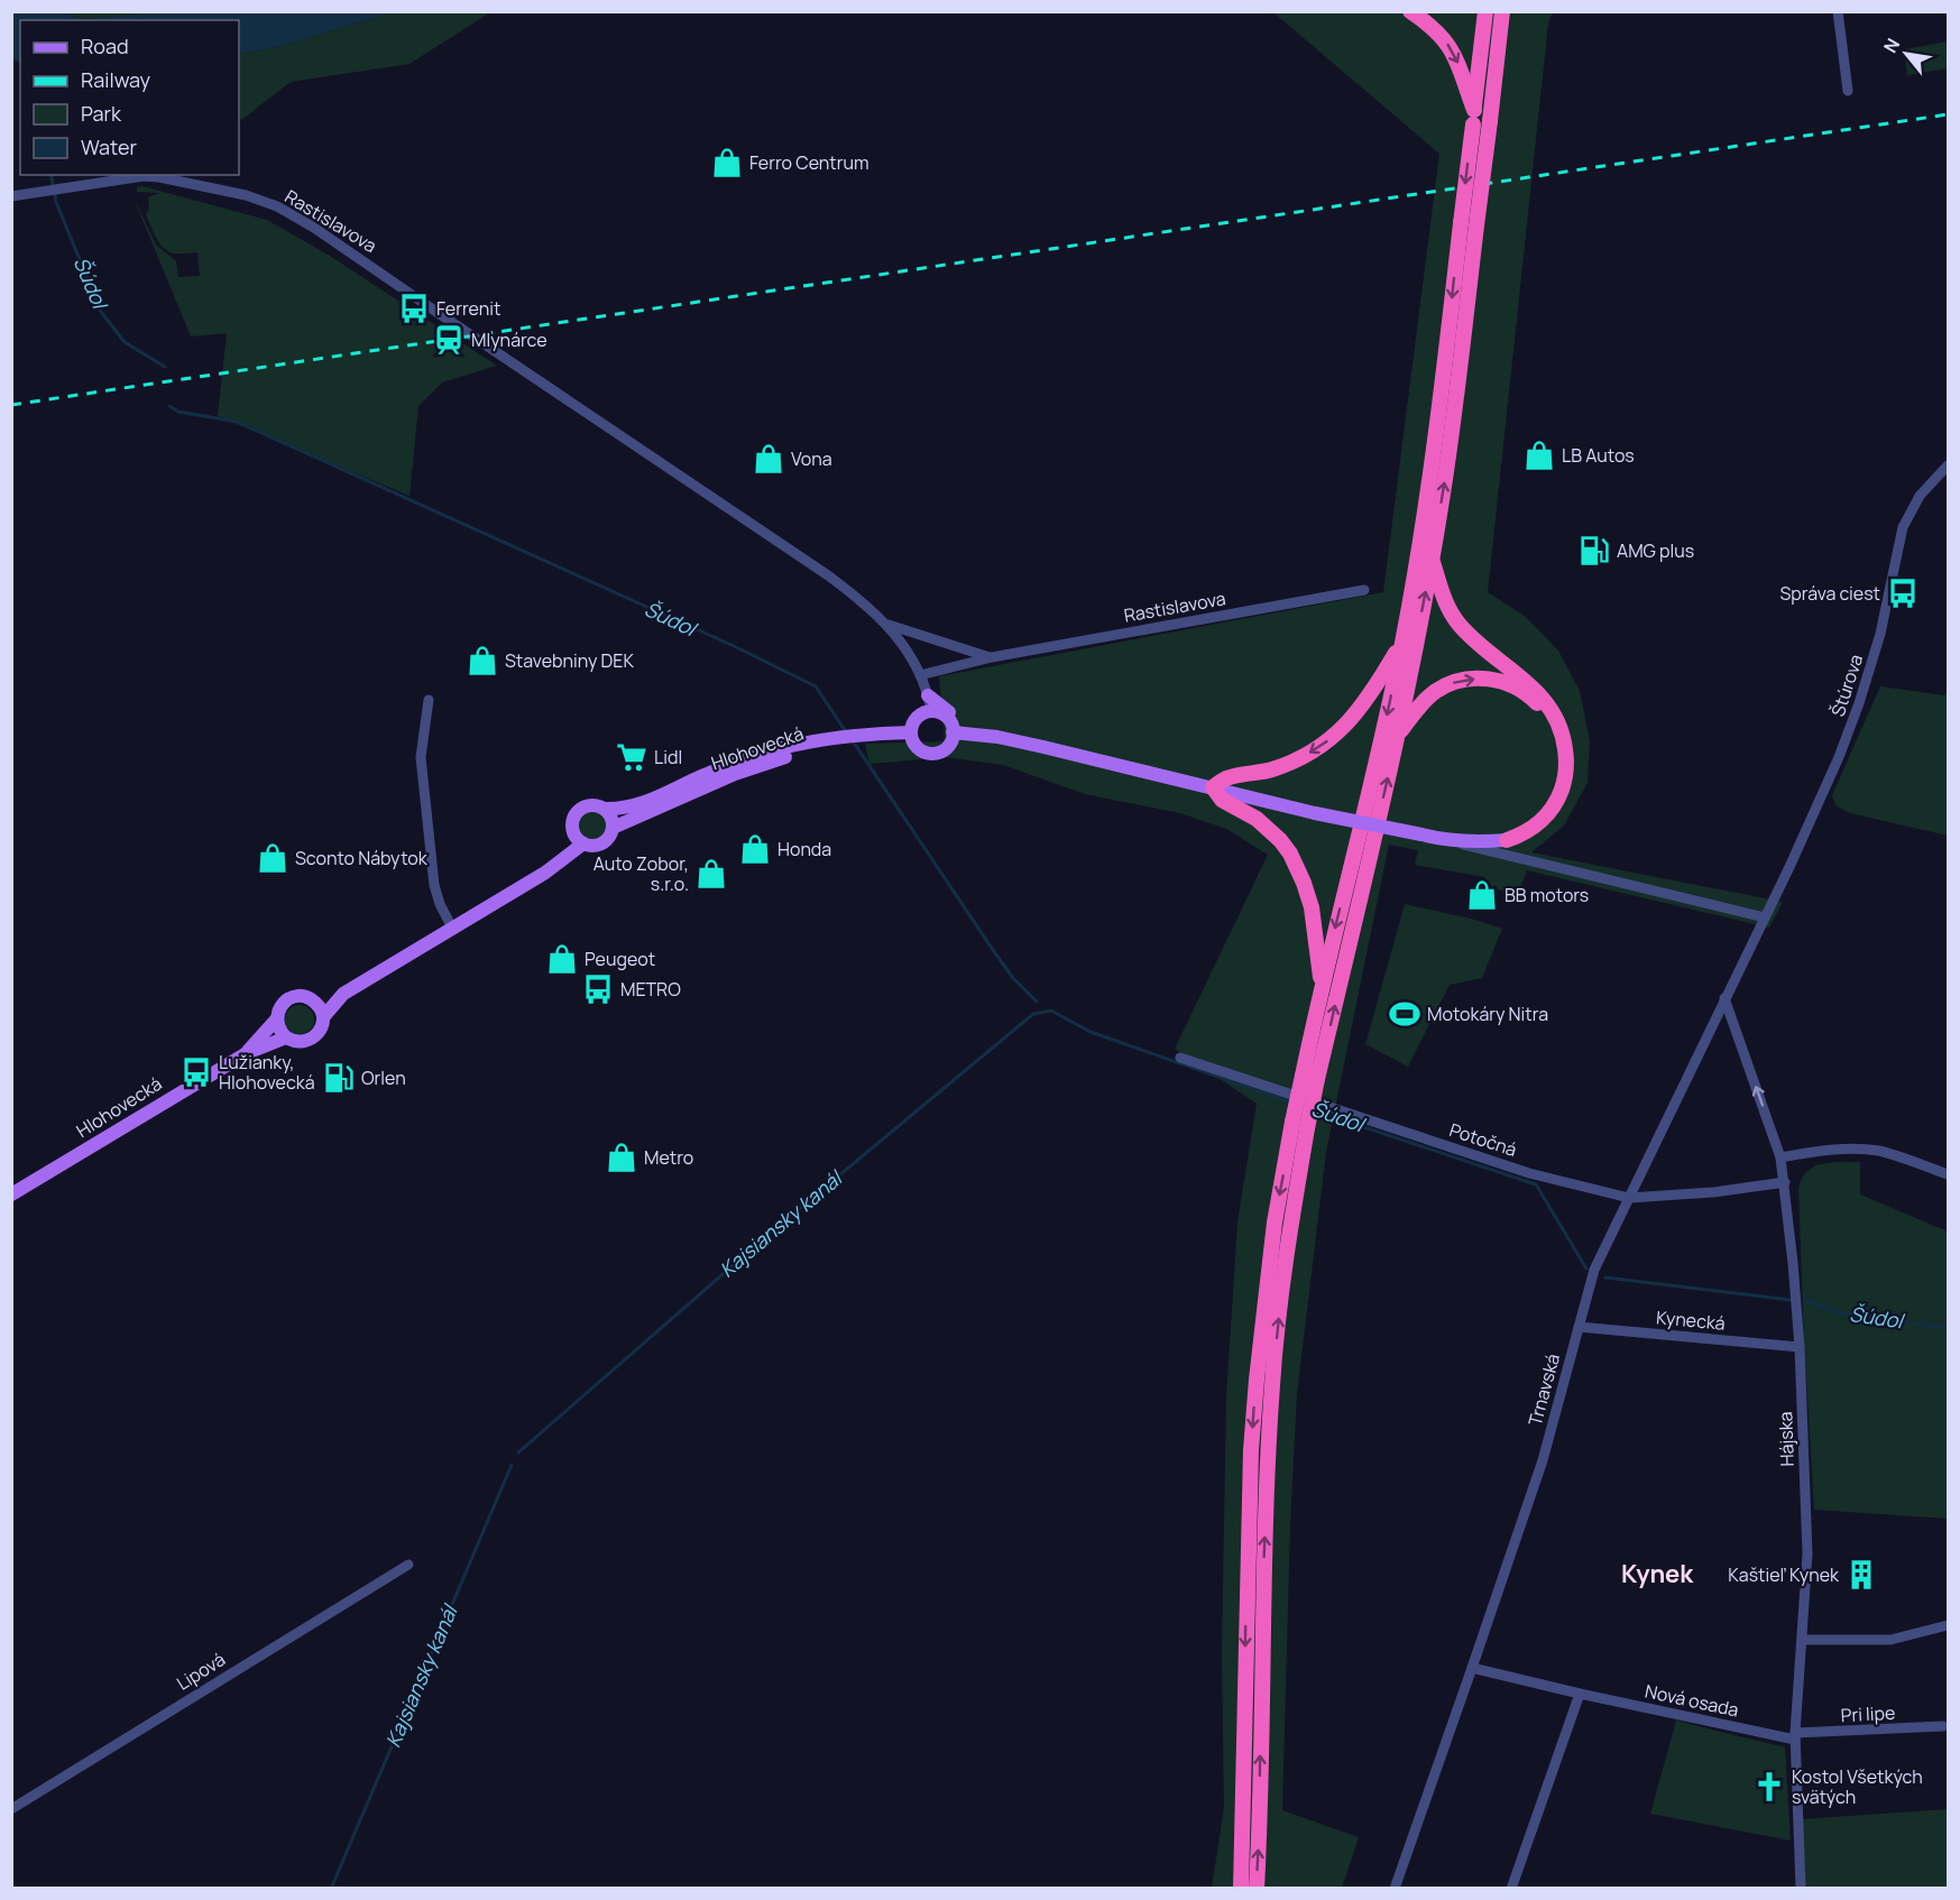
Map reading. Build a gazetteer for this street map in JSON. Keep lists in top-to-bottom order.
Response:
{
  "streets": {
    "main road": ["Hlohovecká"],
    "street": [
      "Rastislavova",
      "Štúrova",
      "Potočná",
      "Kynecká",
      "Trnavská",
      "Hájska",
      "Lipová",
      "Nová osada",
      "Pri lipe"
    ]
  },
  "crossings": [
    ["Štúrova", "Trnavská"],
    ["Potočná", "Trnavská"],
    ["Potočná", "Hájska"],
    ["Kynecká", "Trnavská"],
    ["Kynecká", "Hájska"],
    ["Trnavská", "Hájska"],
    ["Trnavská", "Nová osada"],
    ["Hájska", "Nová osada"],
    ["Hájska", "Pri lipe"],
    ["Nová osada", "Pri lipe"]
  ],
  "districts": ["Kynek"],
  "water": ["Šúdol", "Kajsiansky kanál"],
  "places": {
    "shop": [
      "Ferro Centrum",
      "LB Autos",
      "Vona",
      "Stavebniny DEK",
      "Honda",
      "Sconto Nábytok",
      "Auto Zobor, s.r.o.",
      "BB motors",
      "Peugeot",
      "Metro"
    ],
    "bus stop": [
      "Ferrenit",
      "Správa ciest",
      "METRO",
      "Lužianky, Hlohovecká"
    ],
    "station": ["Mlynárce"],
    "fuel station": ["AMG plus", "Orlen"],
    "supermarket": ["Lidl"],
    "sports": ["Motokáry Nitra"],
    "building": ["Kaštieľ Kynek"],
    "church": ["Kostol Všetkých svätých"]
  },
  "legend": [
    "Road",
    "Railway",
    "Park",
    "Water"
  ],
  "north": "top left"
}
